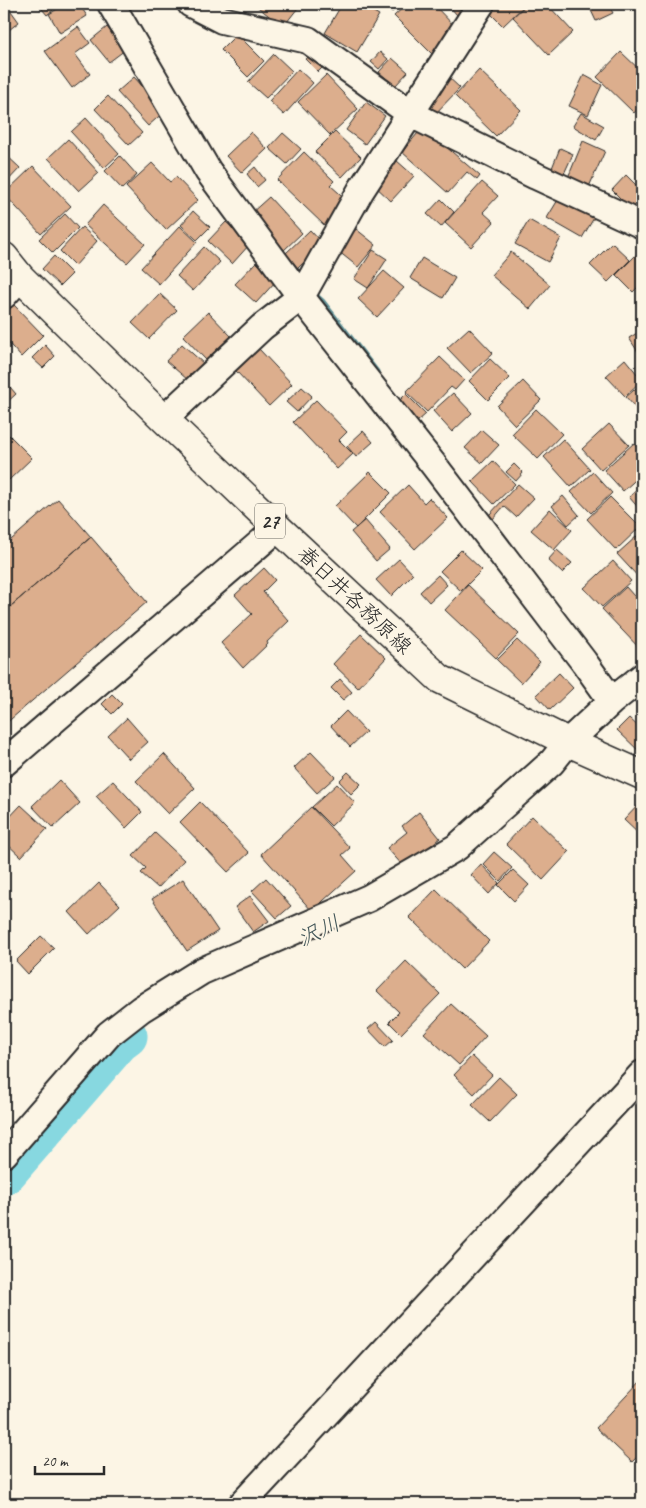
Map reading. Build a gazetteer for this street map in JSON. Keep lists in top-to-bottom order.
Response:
{
  "streets": {
    "main road": ["27", "春日井各務原線"]
  },
  "water": ["沢川"],
  "scale_bar": "20 m"
}
